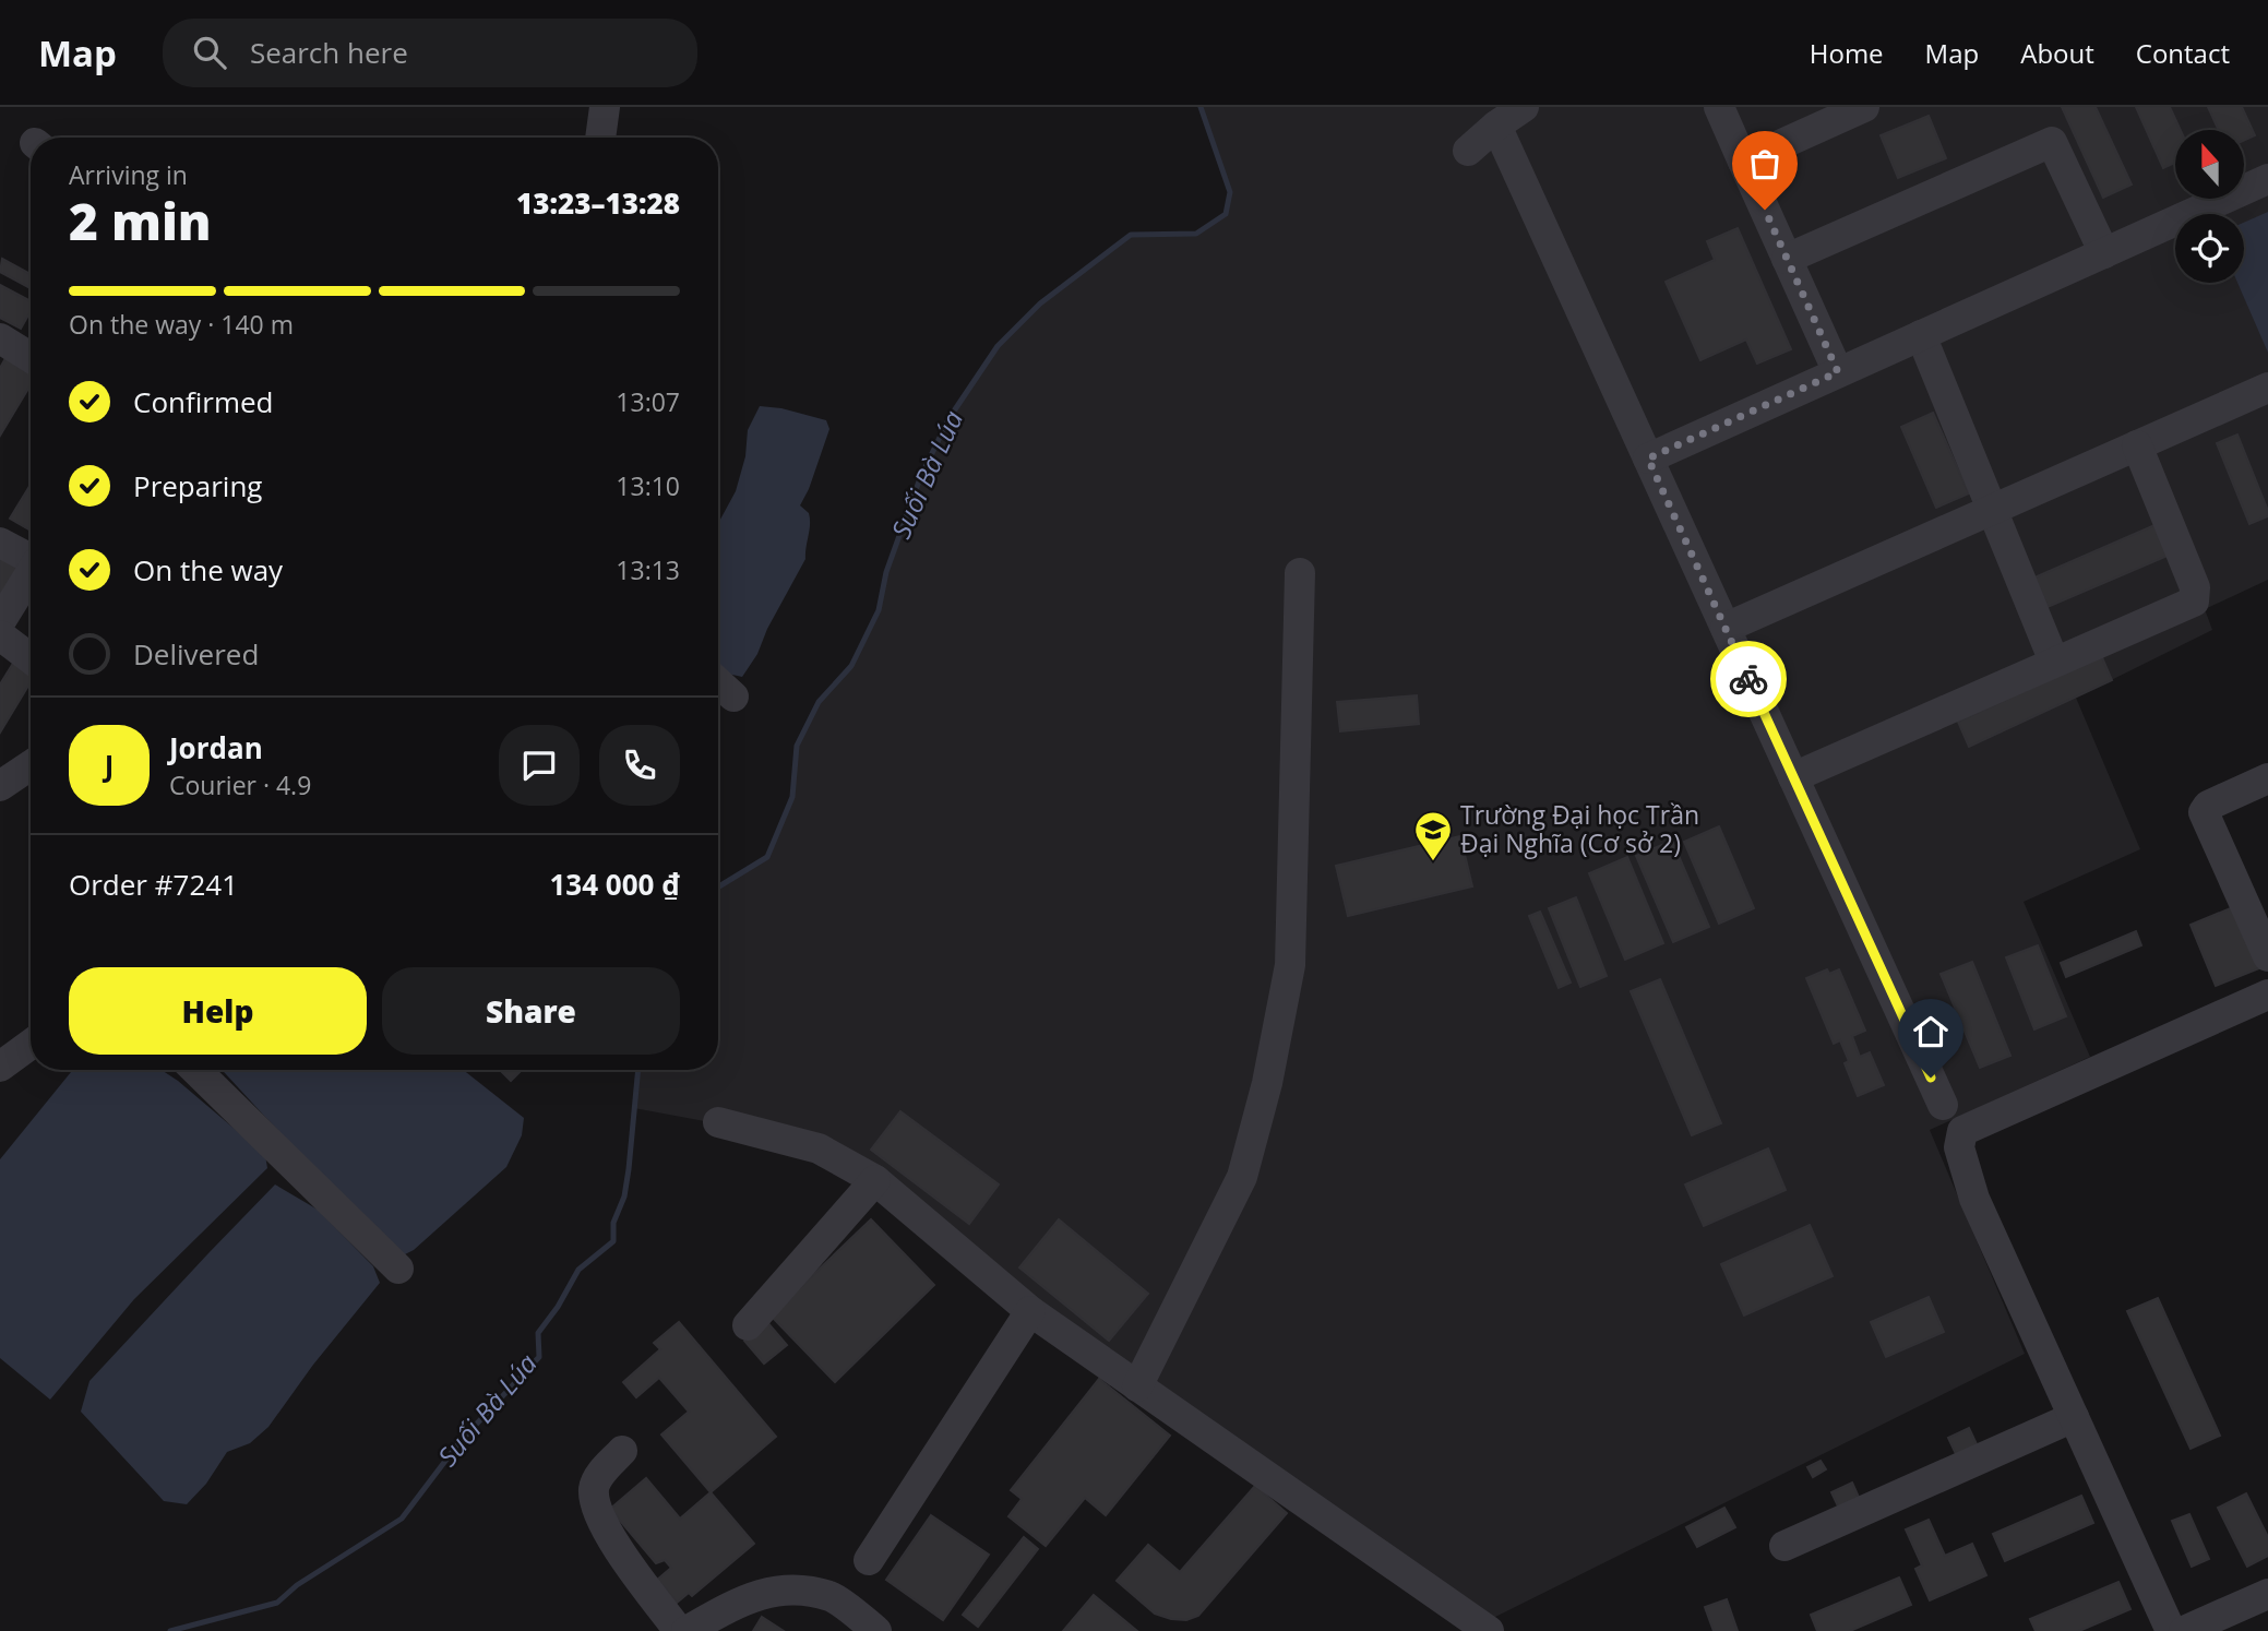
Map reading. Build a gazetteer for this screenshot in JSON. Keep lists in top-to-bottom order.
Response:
{
  "water": ["Suối Bà Lúa"],
  "places": {
    "school or university": ["Trường Đại học Trần Đại Nghĩa (Cơ sở 2)"]
  },
  "north": "top",
  "page": {
    "header": "Map",
    "search": "Search here",
    "nav": [
      "Home",
      "Map",
      "About",
      "Contact"
    ],
    "heading": ["2 min", "Arriving in", "13:23–13:28"],
    "panel": [
      "Jordan",
      "Courier · 4.9",
      "Order #7241",
      "134 000 ₫"
    ],
    "bar": "On the way · 140 m",
    "list": [
      ["Confirmed", "13:07"],
      ["Preparing", "13:10"],
      ["On the way", "13:13"],
      "Delivered"
    ],
    "round": "J",
    "buttons": ["Help", "Share"]
  }
}
